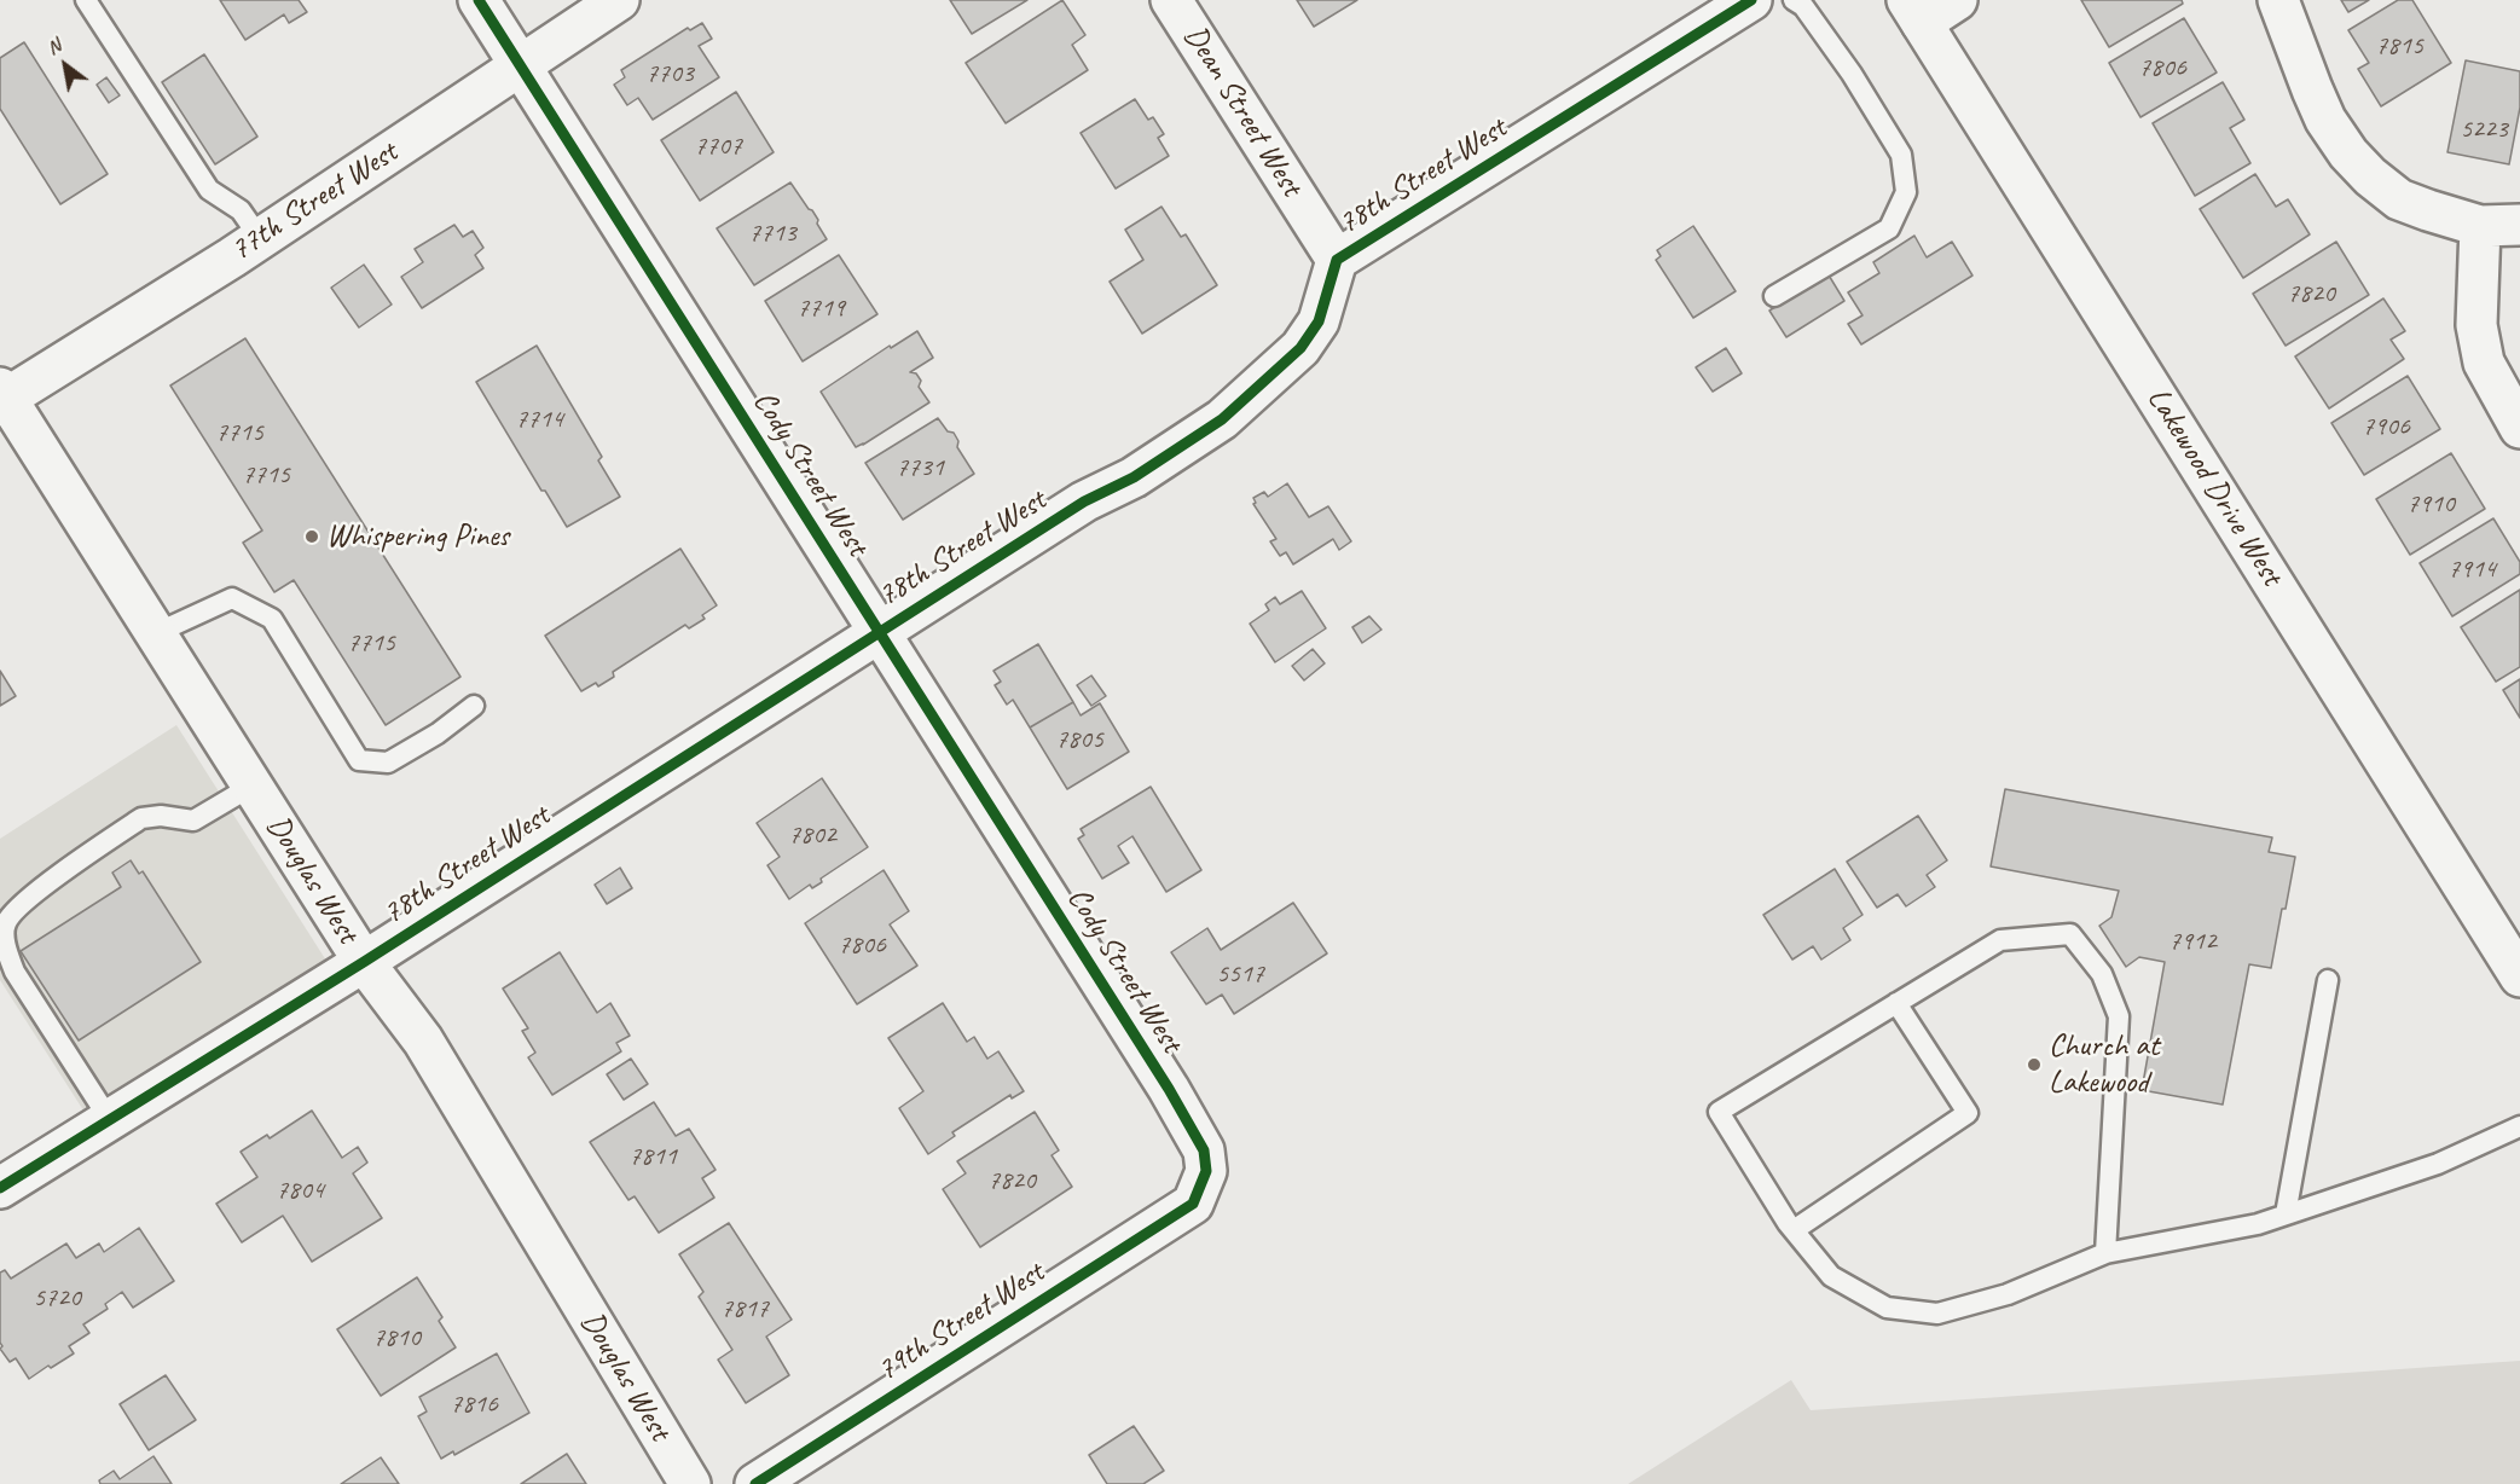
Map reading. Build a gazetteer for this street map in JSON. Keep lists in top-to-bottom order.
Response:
{
  "streets": {
    "street": [
      "Dean Street West",
      "78th Street West",
      "77th Street West",
      "Cody Street West",
      "Lakewood Drive West",
      "Douglas West",
      "79th Street West"
    ]
  },
  "crossings": [
    ["Dean Street West", "78th Street West"],
    ["78th Street West", "Cody Street West"],
    ["78th Street West", "Douglas West"],
    ["77th Street West", "Cody Street West"],
    ["77th Street West", "Douglas West"],
    ["Cody Street West", "79th Street West"]
  ],
  "places": ["Whispering Pines", "Church at Lakewood"],
  "house_numbers": [
    "7815",
    "7806",
    "7703",
    "5223",
    "7707",
    "7713",
    "7820",
    "7719",
    "7714",
    "7906",
    "7715",
    "7731",
    "7715",
    "7910",
    "7914",
    "7715",
    "7805",
    "7802",
    "7912",
    "7806",
    "5517",
    "7811",
    "7820",
    "7804",
    "5720",
    "7817",
    "7810",
    "7816"
  ],
  "north": "top left"
}
